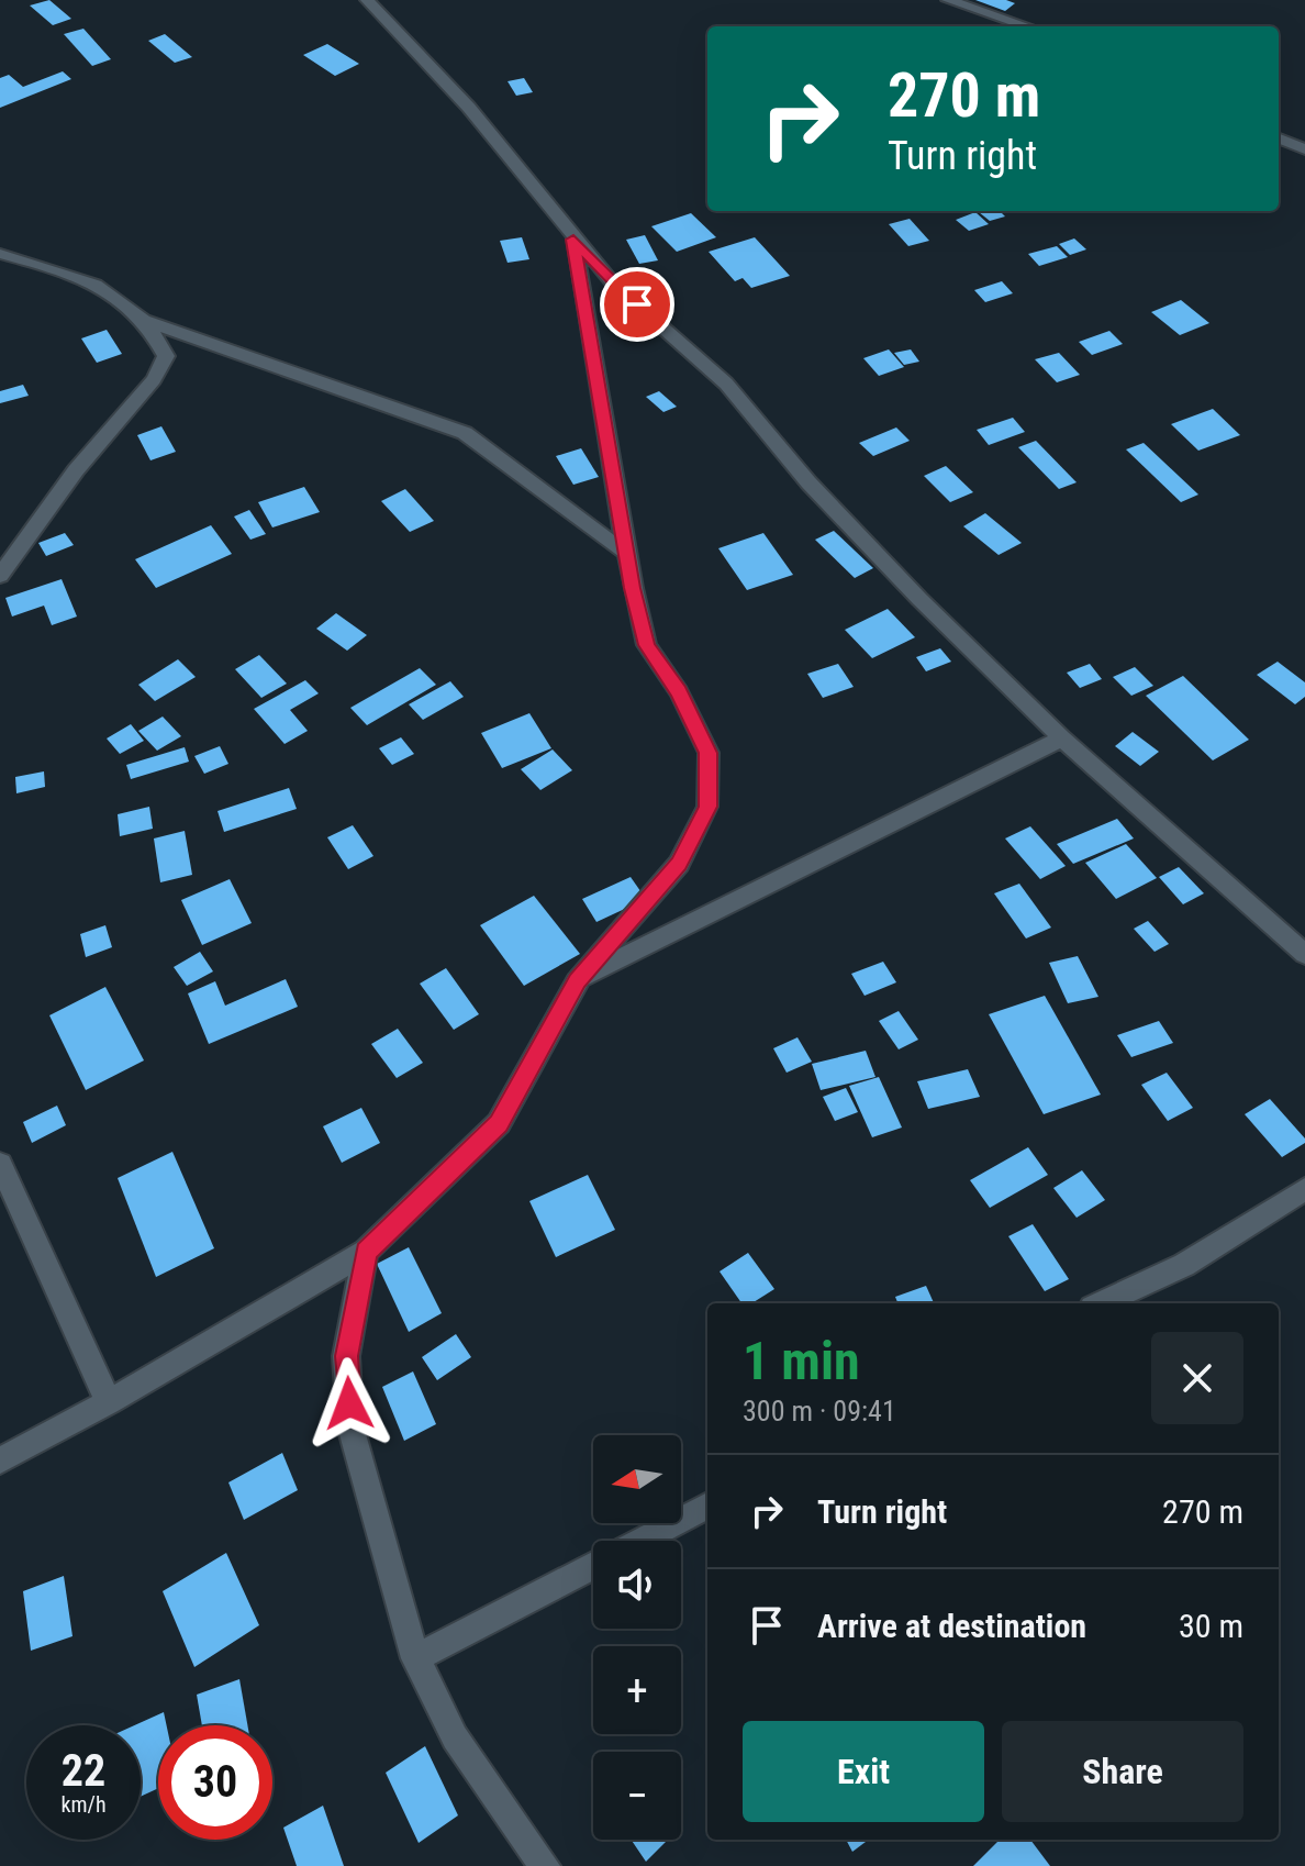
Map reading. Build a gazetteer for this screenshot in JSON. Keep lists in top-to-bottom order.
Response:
{
  "north": "left",
  "page": {
    "turn": ["270 m", "Turn right"],
    "heading": ["1 min", "300 m · 09:41"],
    "map_buttons": ["+", "−"],
    "list": [
      {
        "name": "Turn right",
        "value": "270 m"
      },
      {
        "name": "Arrive at destination",
        "value": "30 m"
      }
    ],
    "buttons": ["Exit", "Share"],
    "speed": "22 km/h",
    "limit": "30"
  }
}
